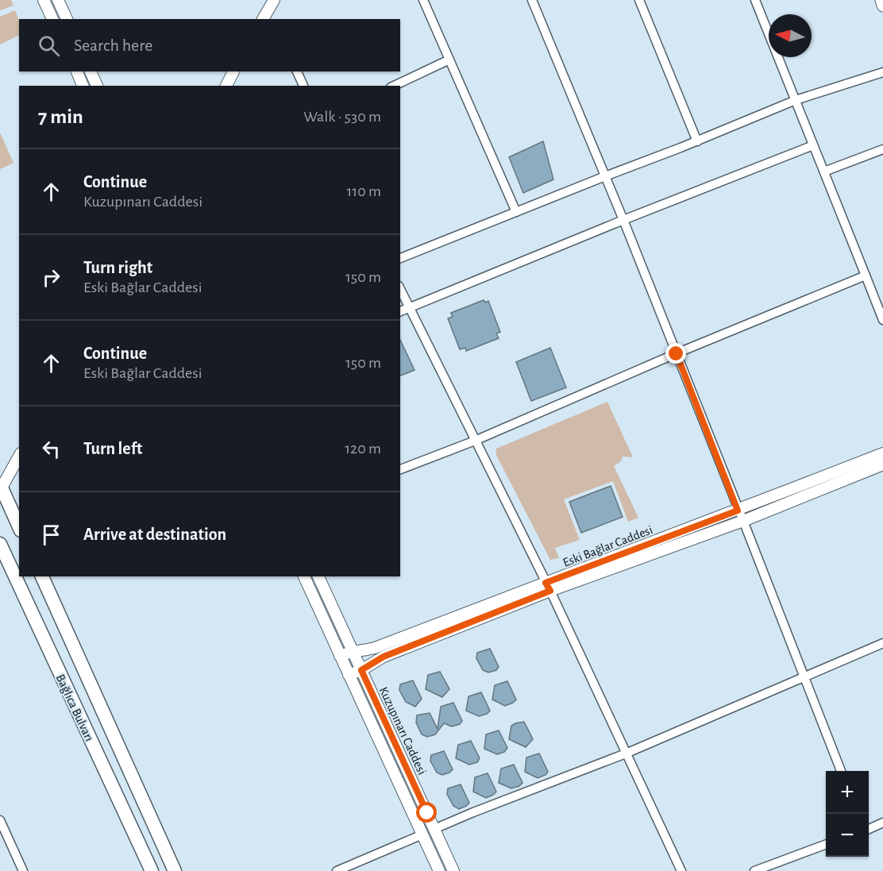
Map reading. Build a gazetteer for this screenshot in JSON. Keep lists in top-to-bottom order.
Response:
{
  "streets": {
    "main road": ["Bağlıca Bulvarı"],
    "street": ["Eski Bağlar Caddesi", "Kuzupınarı Caddesi"]
  },
  "crossings": [
    ["Eski Bağlar Caddesi", "Kuzupınarı Caddesi"]
  ],
  "north": "left",
  "page": {
    "search": "Search here",
    "heading": ["7 min", "Walk · 530 m"],
    "list": [
      ["Continue", "Kuzupınarı Caddesi", "110 m"],
      ["Turn right", "Eski Bağlar Caddesi", "150 m"],
      ["Continue", "Eski Bağlar Caddesi", "150 m"],
      ["Turn left", "120 m"],
      "Arrive at destination"
    ],
    "map_buttons": ["+", "−"]
  }
}
